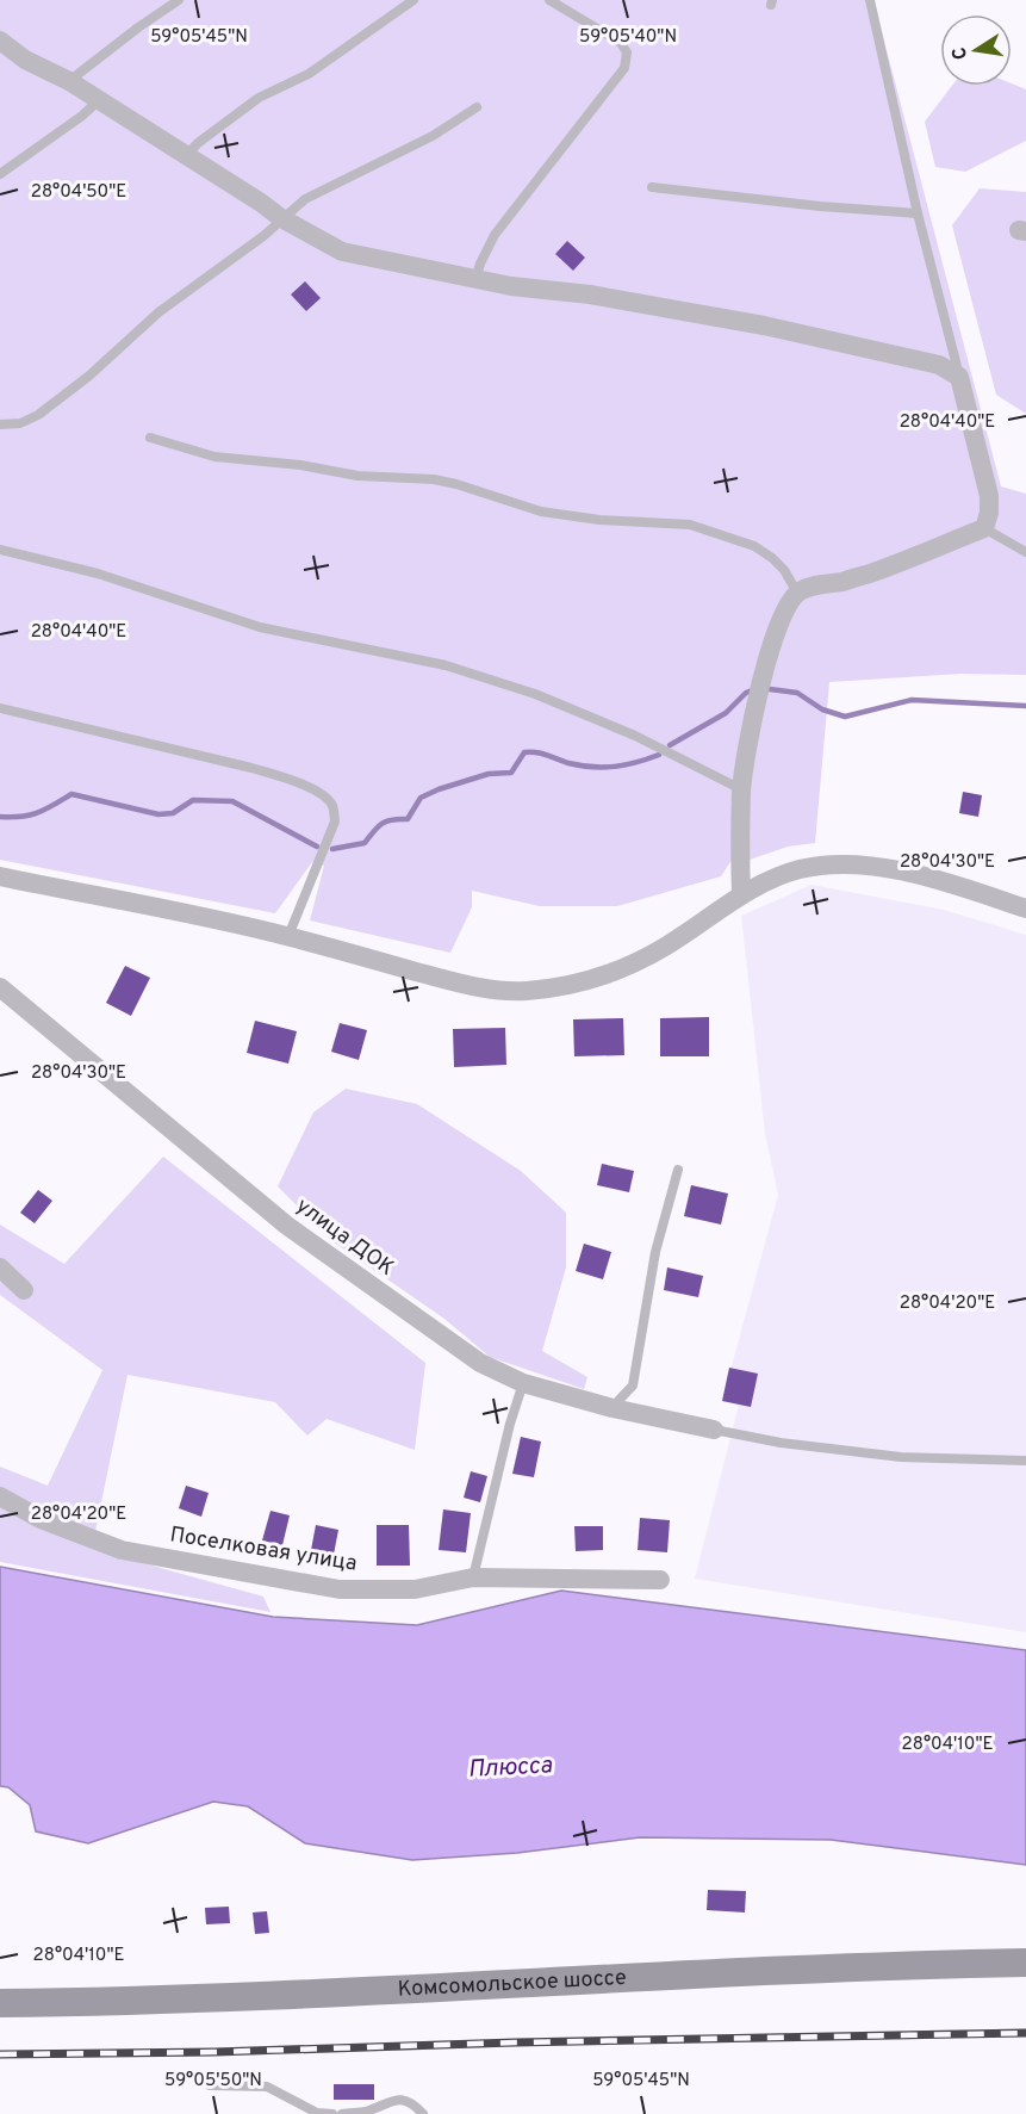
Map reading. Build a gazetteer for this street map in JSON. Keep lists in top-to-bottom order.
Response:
{
  "streets": {
    "main road": ["Комсомольское шоссе"],
    "street": ["улица ДОК", "Поселковая улица"]
  },
  "water": ["Плюсса"],
  "north": "left",
  "coordinates": [
    "59°05'45\"N",
    "59°05'40\"N",
    "28°04'50\"E",
    "28°04'40\"E",
    "28°04'30\"E",
    "28°04'20\"E",
    "28°04'10\"E",
    "59°05'50\"N"
  ]
}
